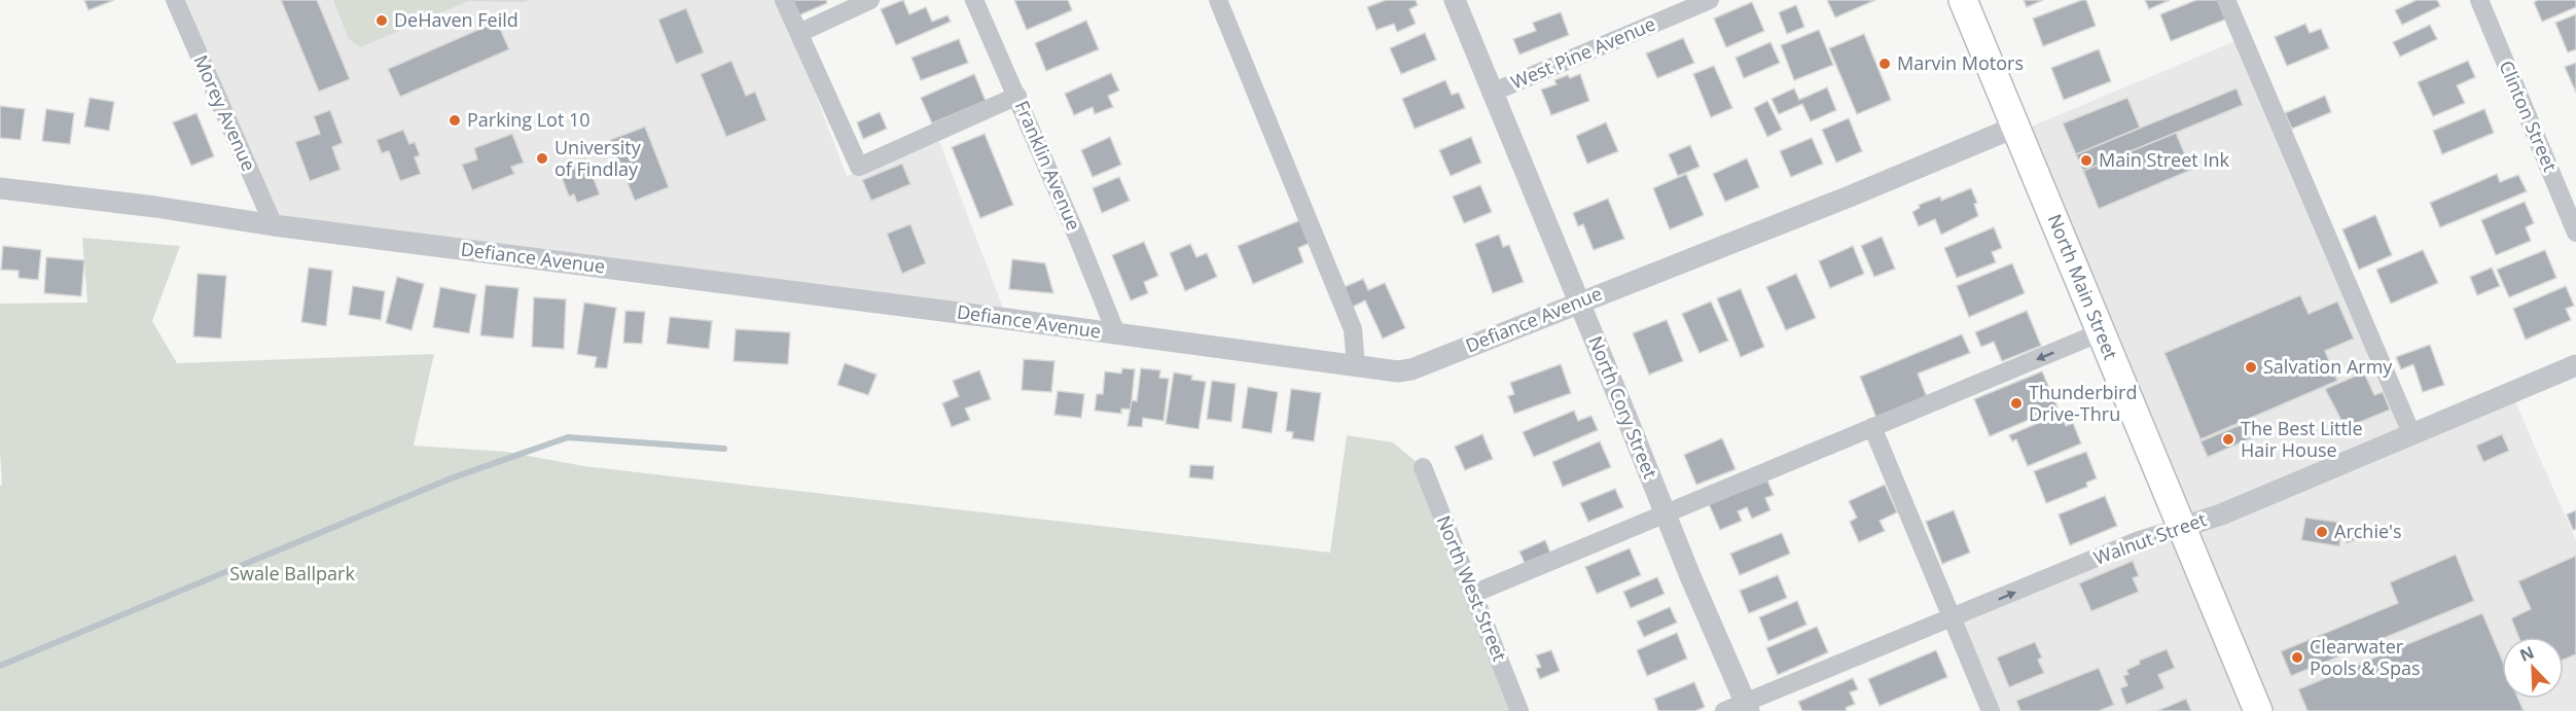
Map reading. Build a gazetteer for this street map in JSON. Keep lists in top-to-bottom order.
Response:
{
  "streets": {
    "main road": ["North Main Street"],
    "street": [
      "West Pine Avenue",
      "Morey Avenue",
      "Clinton Street",
      "Franklin Avenue",
      "Defiance Avenue",
      "North Cory Street",
      "Walnut Street",
      "North West Street"
    ]
  },
  "crossings": [
    ["West Pine Avenue", "North Cory Street"],
    ["Morey Avenue", "Defiance Avenue"],
    ["Franklin Avenue", "Defiance Avenue"],
    ["Defiance Avenue", "North Main Street"],
    ["Defiance Avenue", "North Cory Street"],
    ["North Main Street", "Walnut Street"],
    ["North Cory Street", "Walnut Street"]
  ],
  "parks": ["Swale Ballpark"],
  "places": [
    "DeHaven Feild",
    "Marvin Motors",
    "Parking Lot 10",
    "University of Findlay",
    "Main Street Ink",
    "Salvation Army",
    "Thunderbird Drive-Thru",
    "The Best Little Hair House",
    "Archie's",
    "Clearwater Pools & Spas"
  ],
  "north": "top left"
}
